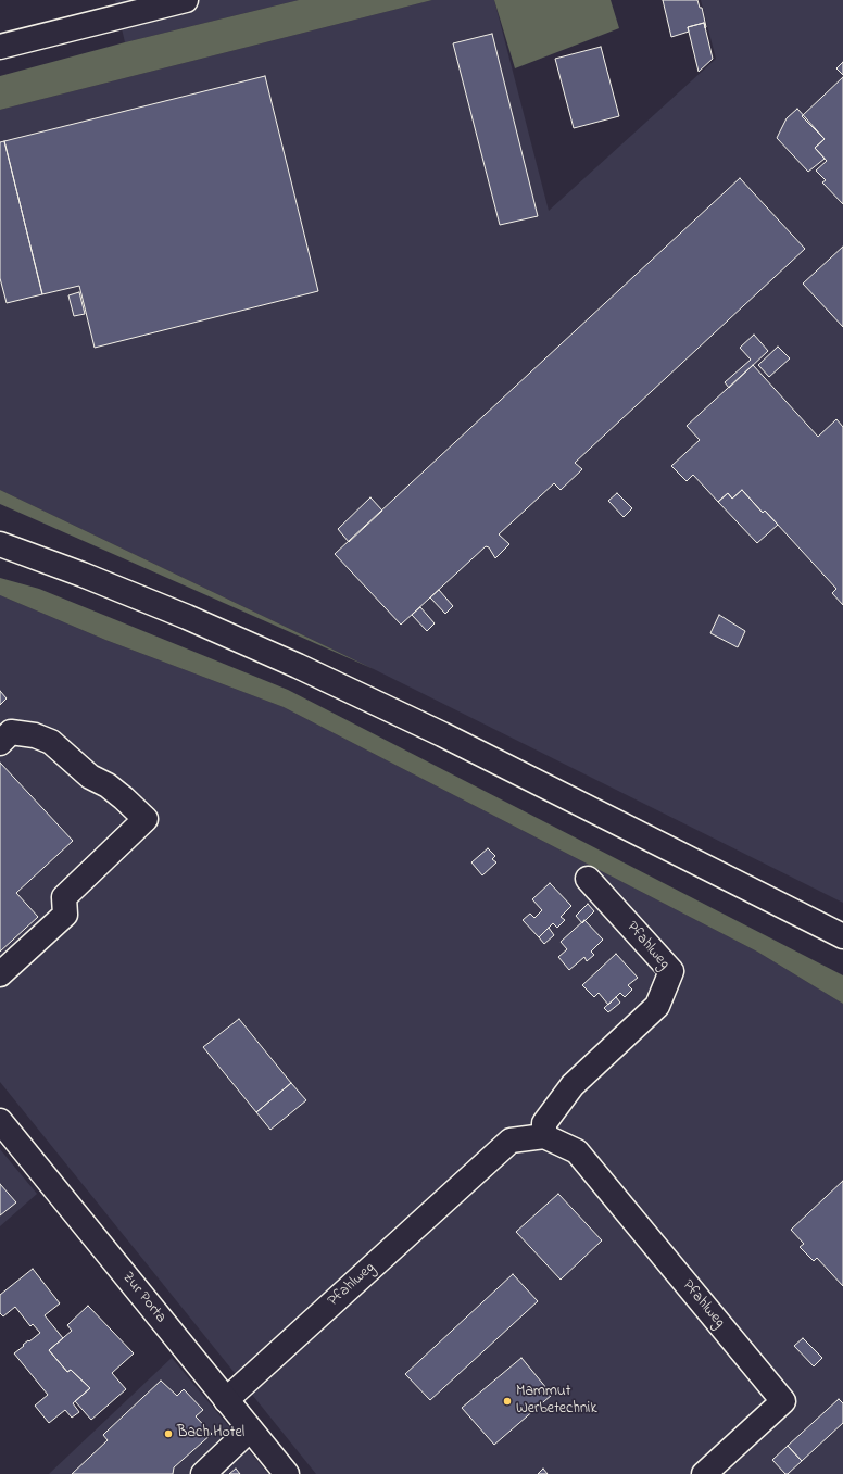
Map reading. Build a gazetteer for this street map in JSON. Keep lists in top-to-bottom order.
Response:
{
  "streets": {
    "main road": ["Pfahlweg", "Zur Porta"]
  },
  "crossings": [
    ["Pfahlweg", "Zur Porta"]
  ],
  "places": ["Mammut Werbetechnik", "Bach Hotel"]
}
